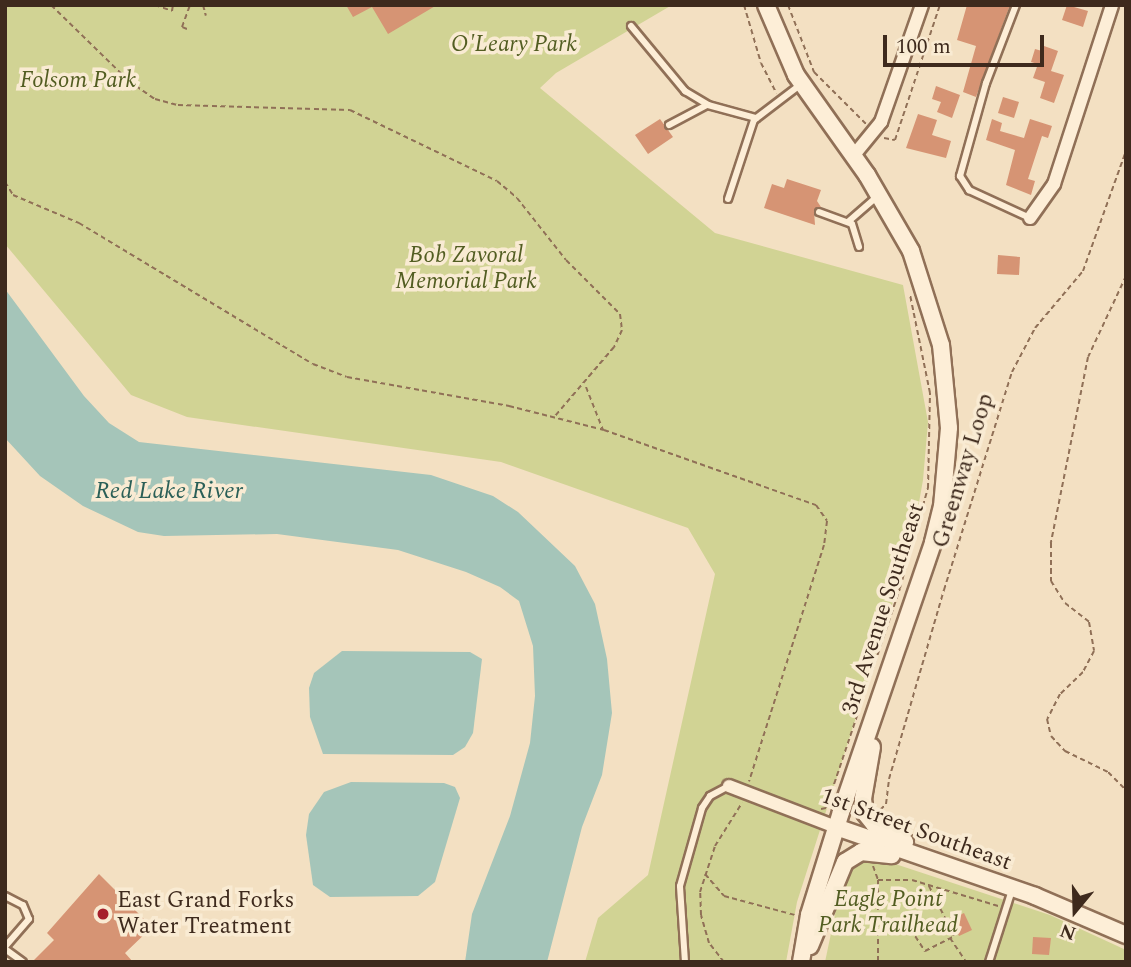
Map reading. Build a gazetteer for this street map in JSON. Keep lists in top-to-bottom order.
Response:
{
  "streets": {
    "street": ["3rd Avenue Southeast", "1st Street Southeast"],
    "path": ["Greenway Loop"]
  },
  "crossings": [
    ["3rd Avenue Southeast", "1st Street Southeast"]
  ],
  "water": ["Red Lake River"],
  "parks": [
    "O'Leary Park",
    "Folsom Park",
    "Bob Zavoral Memorial Park",
    "Eagle Point Park Trailhead"
  ],
  "places": ["East Grand Forks Water Treatment"],
  "scale_bar": "100 m",
  "north": "bottom"
}
